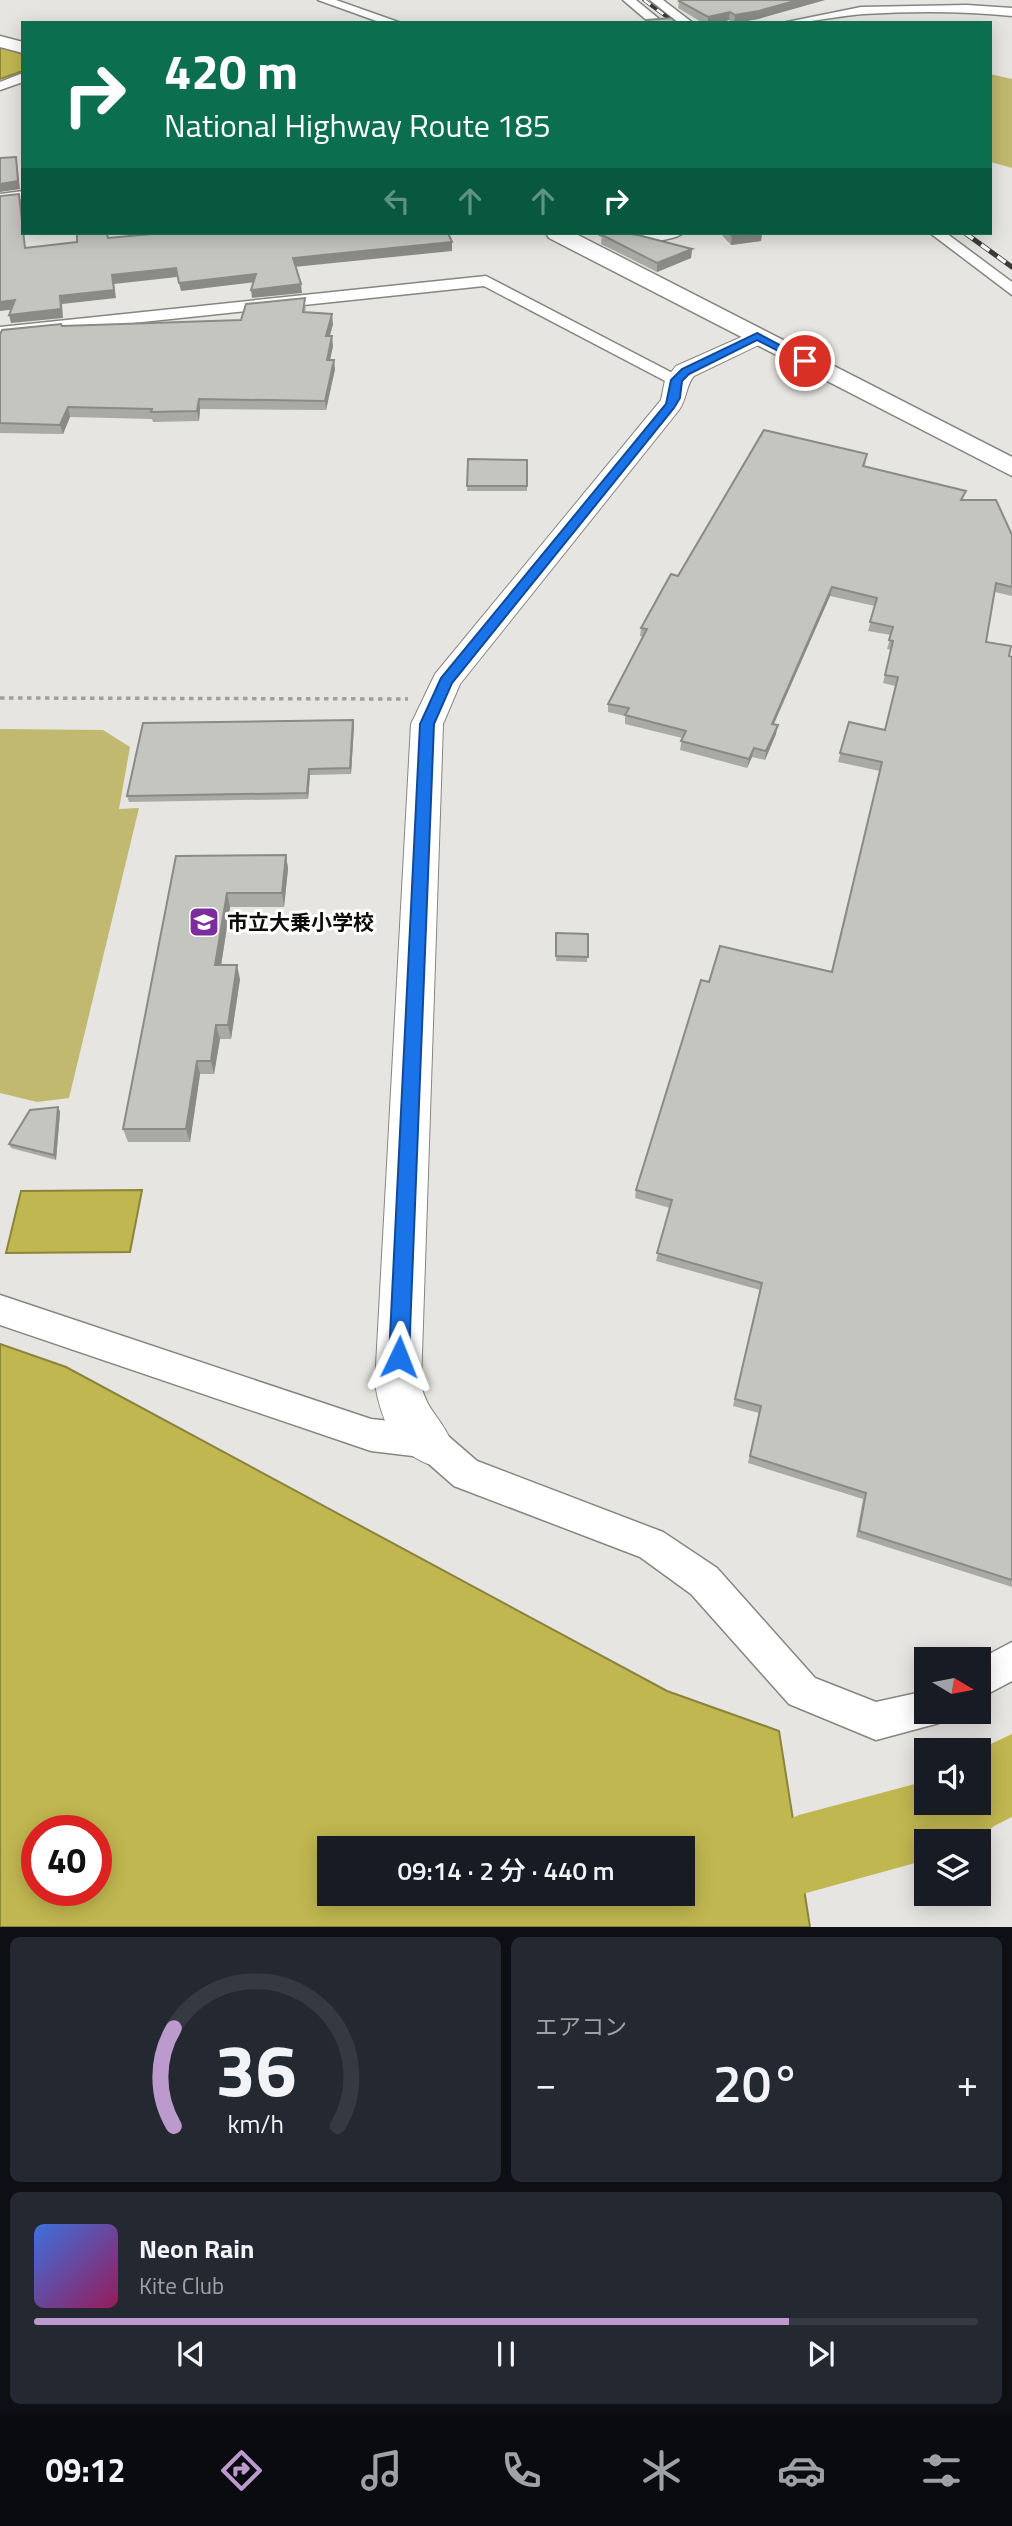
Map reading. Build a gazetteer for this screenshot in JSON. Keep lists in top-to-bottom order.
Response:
{
  "places": {
    "school or university": ["市立大乗小学校"]
  },
  "north": "right",
  "page": {
    "turn": ["420 m", "National Highway Route 185"],
    "limit": "40",
    "trip": "09:14 · 2 分 · 440 m",
    "tile": "エアコン",
    "heat": ["−", "20°", "+"],
    "song": ["Neon Rain", "Kite Club"],
    "tabs": "09:12",
    "gauge": ["36", "km/h"]
  }
}
